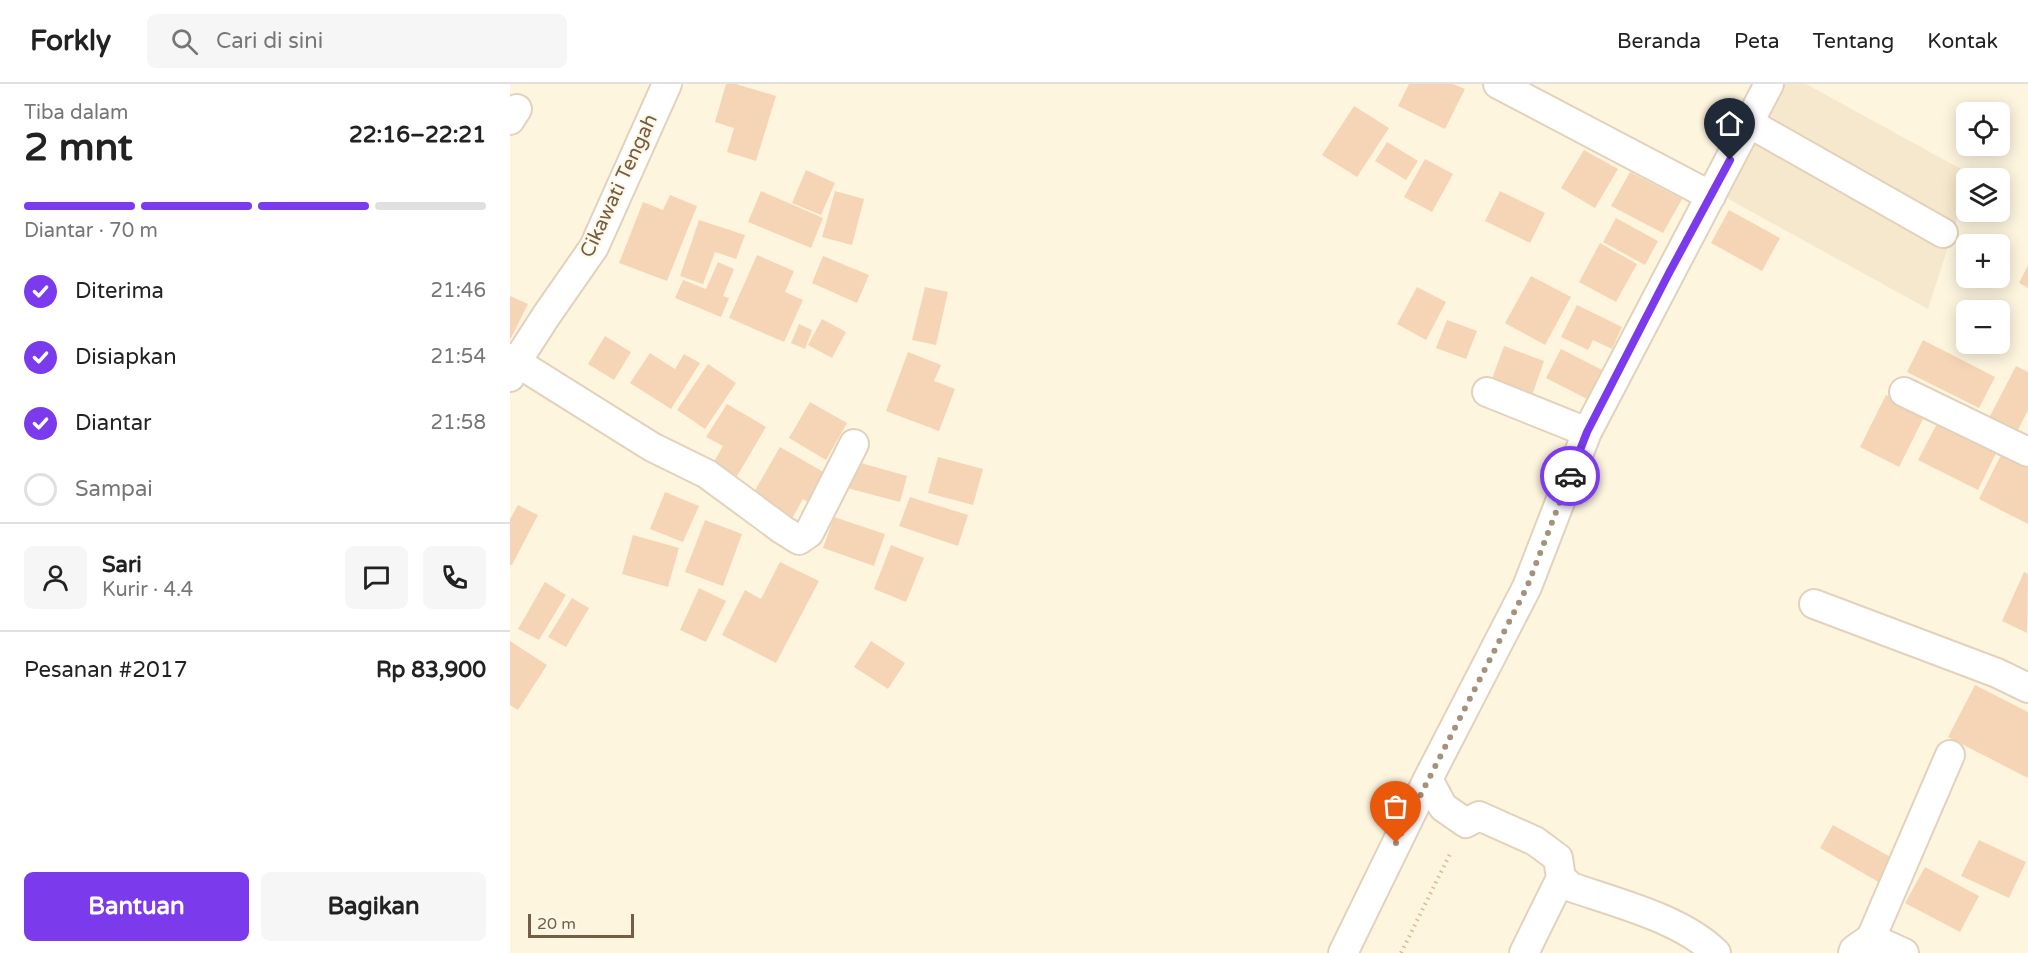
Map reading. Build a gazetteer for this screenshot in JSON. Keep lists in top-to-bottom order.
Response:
{
  "streets": {
    "street": ["Cikawati Tengah"]
  },
  "scale_bar": "20 m",
  "page": {
    "header": "Forkly",
    "search": "Cari di sini",
    "nav": [
      "Beranda",
      "Peta",
      "Tentang",
      "Kontak"
    ],
    "heading": ["2 mnt", "Tiba dalam", "22:16–22:21"],
    "panel": [
      "Sari",
      "Kurir · 4.4",
      "Pesanan #2017",
      "Rp 83,900"
    ],
    "map_buttons": ["+", "−"],
    "bar": "Diantar · 70 m",
    "list": [
      ["Diterima", "21:46"],
      ["Disiapkan", "21:54"],
      ["Diantar", "21:58"],
      "Sampai"
    ],
    "buttons": ["Bantuan", "Bagikan"],
    "scale": "20 m"
  }
}
